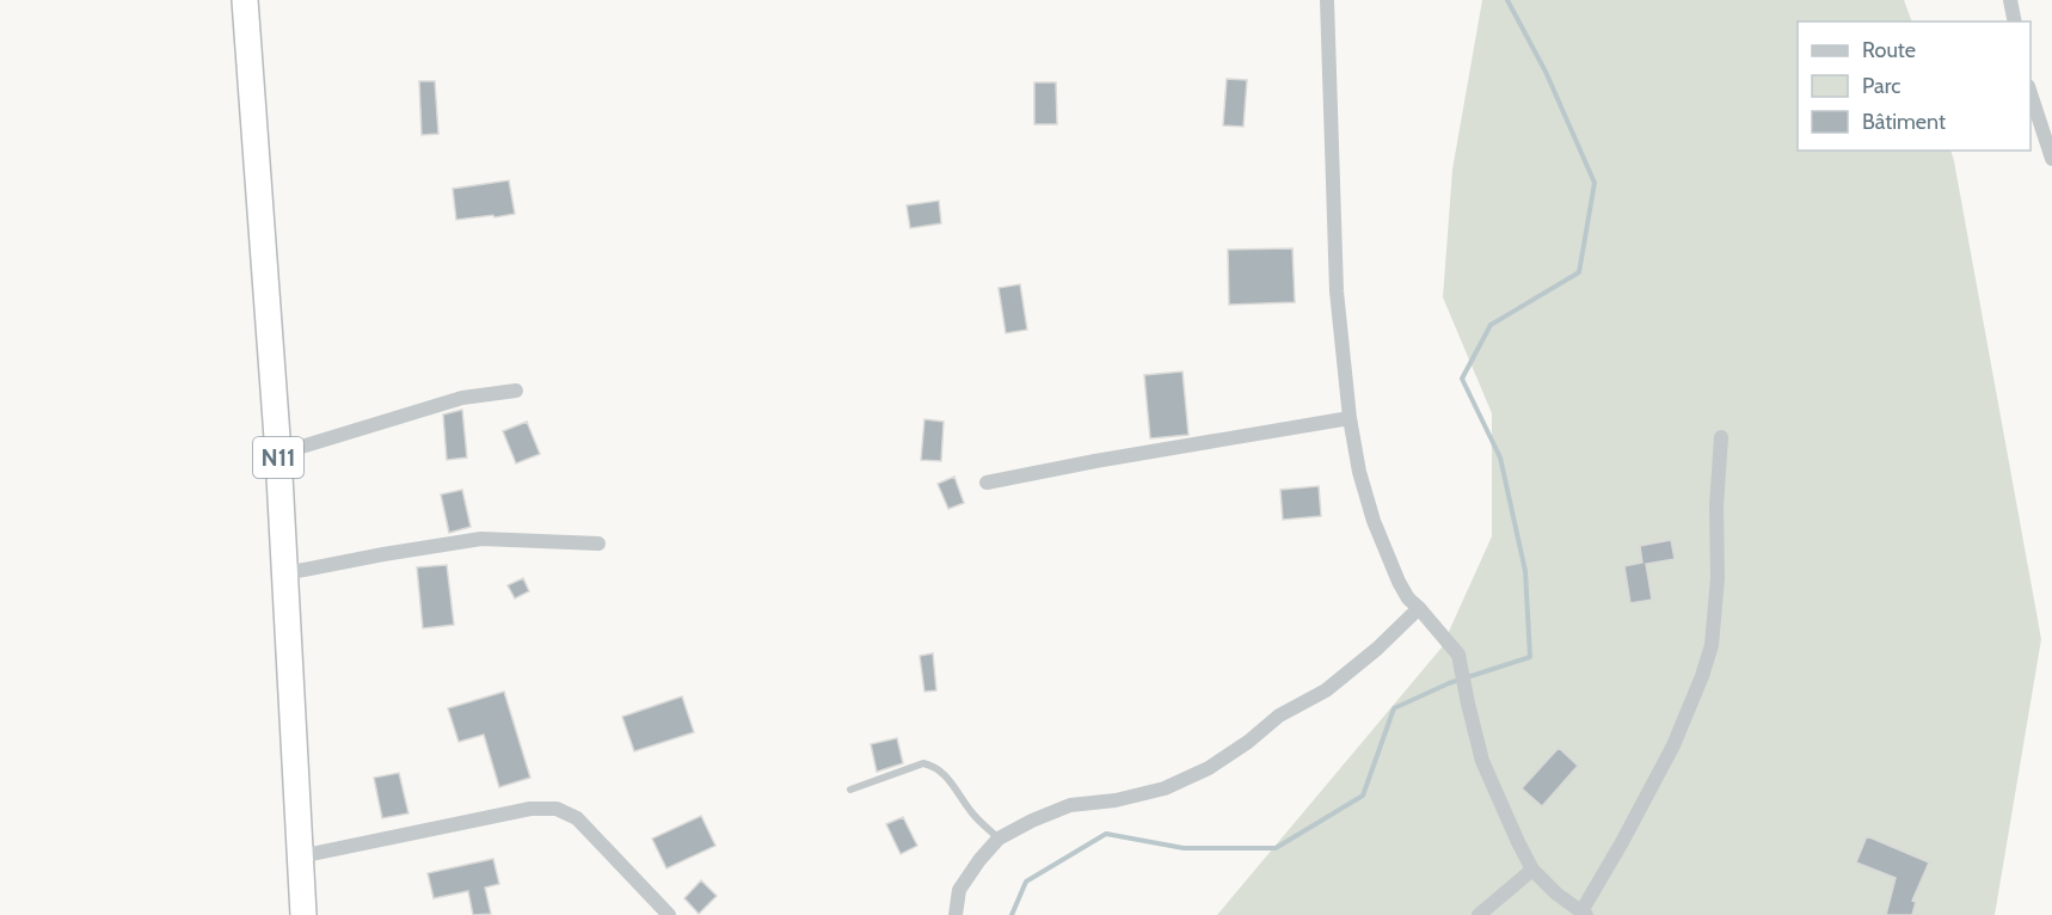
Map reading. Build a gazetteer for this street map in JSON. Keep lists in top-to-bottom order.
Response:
{
  "streets": {
    "highway": ["N11"]
  },
  "legend": ["Route", "Parc", "Bâtiment"]
}
